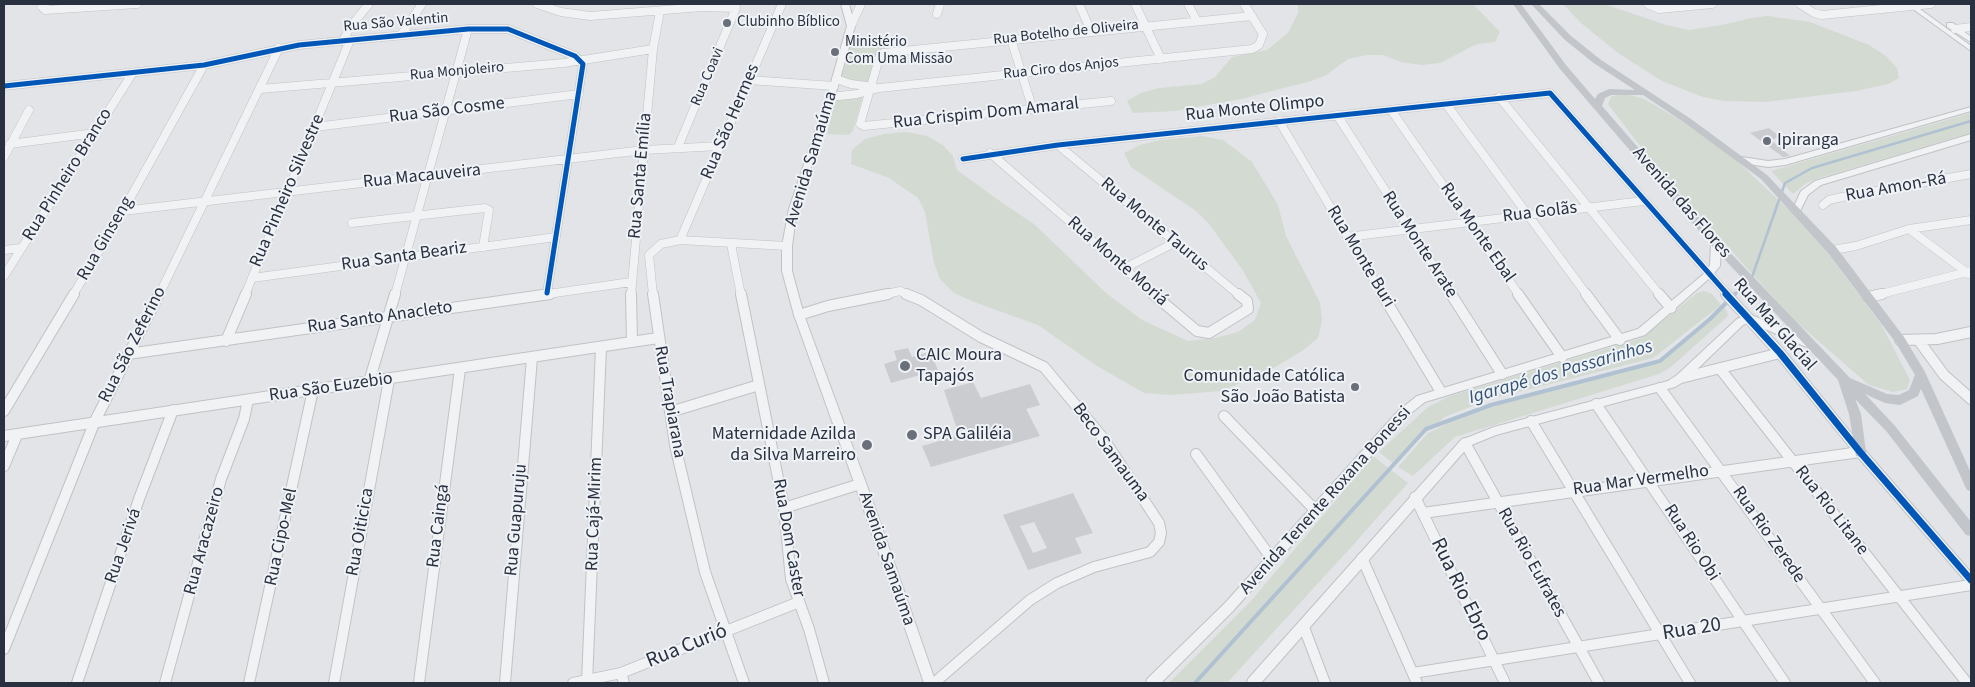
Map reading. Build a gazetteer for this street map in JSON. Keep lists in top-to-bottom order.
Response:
{
  "streets": {
    "main road": ["Avenida das Flores"],
    "street": [
      "Rua São Valentin",
      "Rua Botelho de Oliveira",
      "Rua Ciro dos Anjos",
      "Rua Monjoleiro",
      "Rua Coavi",
      "Rua Monte Olimpo",
      "Rua São Cosme",
      "Rua Crispim Dom Amaral",
      "Rua São Hermes",
      "Avenida Samaúma",
      "Rua Pinheiro Branco",
      "Rua Santa Emília",
      "Rua Macauveira",
      "Rua Amon-Rá",
      "Rua Pinheiro Silvestre",
      "Rua Golãs",
      "Rua Monte Taurus",
      "Rua Monte Ebal",
      "Rua Ginseng",
      "Rua Monte Arate",
      "Rua Santa Beariz",
      "Rua Monte Buri",
      "Rua Monte Moriá",
      "Rua Santo Anacleto",
      "Rua Mar Glacial",
      "Rua São Zeferino",
      "Rua São Euzebio",
      "Rua Trapiarana",
      "Beco Samauma",
      "Rua Mar Vermelho",
      "Avenida Tenente Roxana Bonessi",
      "Rua Rio Litane",
      "Rua Cajá-Mirim",
      "Rua Guapuruju",
      "Rua Caingá",
      "Rua Oiticica",
      "Rua Rio Zerede",
      "Rua Cipo-Mel",
      "Rua Dom Caster",
      "Rua Aracazeiro",
      "Rua Rio Obi",
      "Rua Jerivá",
      "Rua Rio Eufrates",
      "Rua Rio Ebro",
      "Rua 20",
      "Rua Curió"
    ]
  },
  "crossings": [
    ["Rua São Valentin", "Rua Monjoleiro"],
    ["Rua São Valentin", "Rua Pinheiro Branco"],
    ["Rua São Valentin", "Rua Pinheiro Silvestre"],
    ["Rua São Valentin", "Rua Ginseng"],
    ["Rua São Valentin", "Rua São Zeferino"],
    ["Rua Botelho de Oliveira", "Rua Ciro dos Anjos"],
    ["Rua Botelho de Oliveira", "Rua Crispim Dom Amaral"],
    ["Rua Ciro dos Anjos", "Rua Crispim Dom Amaral"],
    ["Rua Ciro dos Anjos", "Avenida Samaúma"],
    ["Rua Monjoleiro", "Rua Santa Emília"],
    ["Rua Monjoleiro", "Rua Pinheiro Silvestre"],
    ["Rua Monjoleiro", "Rua São Zeferino"],
    ["Rua Coavi", "Rua Santa Emília"],
    ["Rua Coavi", "Rua Macauveira"],
    ["Rua Monte Olimpo", "Rua Monte Taurus"],
    ["Rua Monte Olimpo", "Rua Monte Ebal"],
    ["Rua Monte Olimpo", "Rua Monte Arate"],
    ["Rua Monte Olimpo", "Rua Monte Buri"],
    ["Rua Monte Olimpo", "Rua Monte Moriá"],
    ["Rua Monte Olimpo", "Rua Mar Glacial"],
    ["Rua São Cosme", "Rua Pinheiro Silvestre"],
    ["Rua São Hermes", "Rua Macauveira"],
    ["Rua São Hermes", "Rua Trapiarana"],
    ["Avenida Samaúma", "Rua Trapiarana"],
    ["Avenida Samaúma", "Beco Samauma"],
    ["Rua Santa Emília", "Rua Macauveira"],
    ["Rua Santa Emília", "Rua Santo Anacleto"],
    ["Rua Santa Emília", "Rua São Euzebio"],
    ["Rua Macauveira", "Rua Pinheiro Silvestre"],
    ["Rua Macauveira", "Rua Ginseng"],
    ["Rua Macauveira", "Rua São Zeferino"],
    ["Rua Pinheiro Silvestre", "Rua Santa Beariz"],
    ["Rua Pinheiro Silvestre", "Rua Santo Anacleto"],
    ["Rua Golãs", "Rua Monte Ebal"],
    ["Rua Golãs", "Rua Monte Arate"],
    ["Rua Golãs", "Rua Monte Buri"],
    ["Rua Golãs", "Rua Mar Glacial"],
    ["Rua Monte Taurus", "Rua Monte Moriá"],
    ["Rua Monte Ebal", "Avenida Tenente Roxana Bonessi"],
    ["Rua Monte Arate", "Avenida Tenente Roxana Bonessi"],
    ["Rua Monte Buri", "Avenida Tenente Roxana Bonessi"],
    ["Rua Santo Anacleto", "Rua São Zeferino"],
    ["Rua Mar Glacial", "Rua Mar Vermelho"],
    ["Rua Mar Glacial", "Avenida Tenente Roxana Bonessi"],
    ["Rua São Zeferino", "Rua São Euzebio"],
    ["Rua São Euzebio", "Rua Trapiarana"],
    ["Rua São Euzebio", "Rua Cajá-Mirim"],
    ["Rua São Euzebio", "Rua Guapuruju"],
    ["Rua São Euzebio", "Rua Caingá"],
    ["Rua São Euzebio", "Rua Oiticica"],
    ["Rua São Euzebio", "Rua Cipo-Mel"],
    ["Rua São Euzebio", "Rua Aracazeiro"],
    ["Rua São Euzebio", "Rua Jerivá"],
    ["Rua Trapiarana", "Rua Dom Caster"],
    ["Rua Trapiarana", "Rua Curió"],
    ["Rua Mar Vermelho", "Rua Rio Litane"],
    ["Rua Mar Vermelho", "Rua Rio Zerede"],
    ["Rua Mar Vermelho", "Rua Rio Obi"],
    ["Rua Mar Vermelho", "Rua Rio Eufrates"],
    ["Rua Mar Vermelho", "Rua Rio Ebro"],
    ["Rua Rio Litane", "Rua 20"],
    ["Rua Cajá-Mirim", "Rua Curió"],
    ["Rua Rio Zerede", "Rua 20"],
    ["Rua Dom Caster", "Rua Curió"],
    ["Rua Rio Obi", "Rua 20"],
    ["Rua Rio Eufrates", "Rua 20"],
    ["Rua Rio Ebro", "Rua 20"]
  ],
  "water": ["Igarapé dos Passarinhos"],
  "places": [
    "Clubinho Bíblico",
    "Ministério Com Uma Missão",
    "Ipiranga",
    "CAIC Moura Tapajós",
    "Comunidade Católica São João Batista",
    "SPA Galiléia",
    "Maternidade Azilda da Silva Marreiro"
  ]
}
